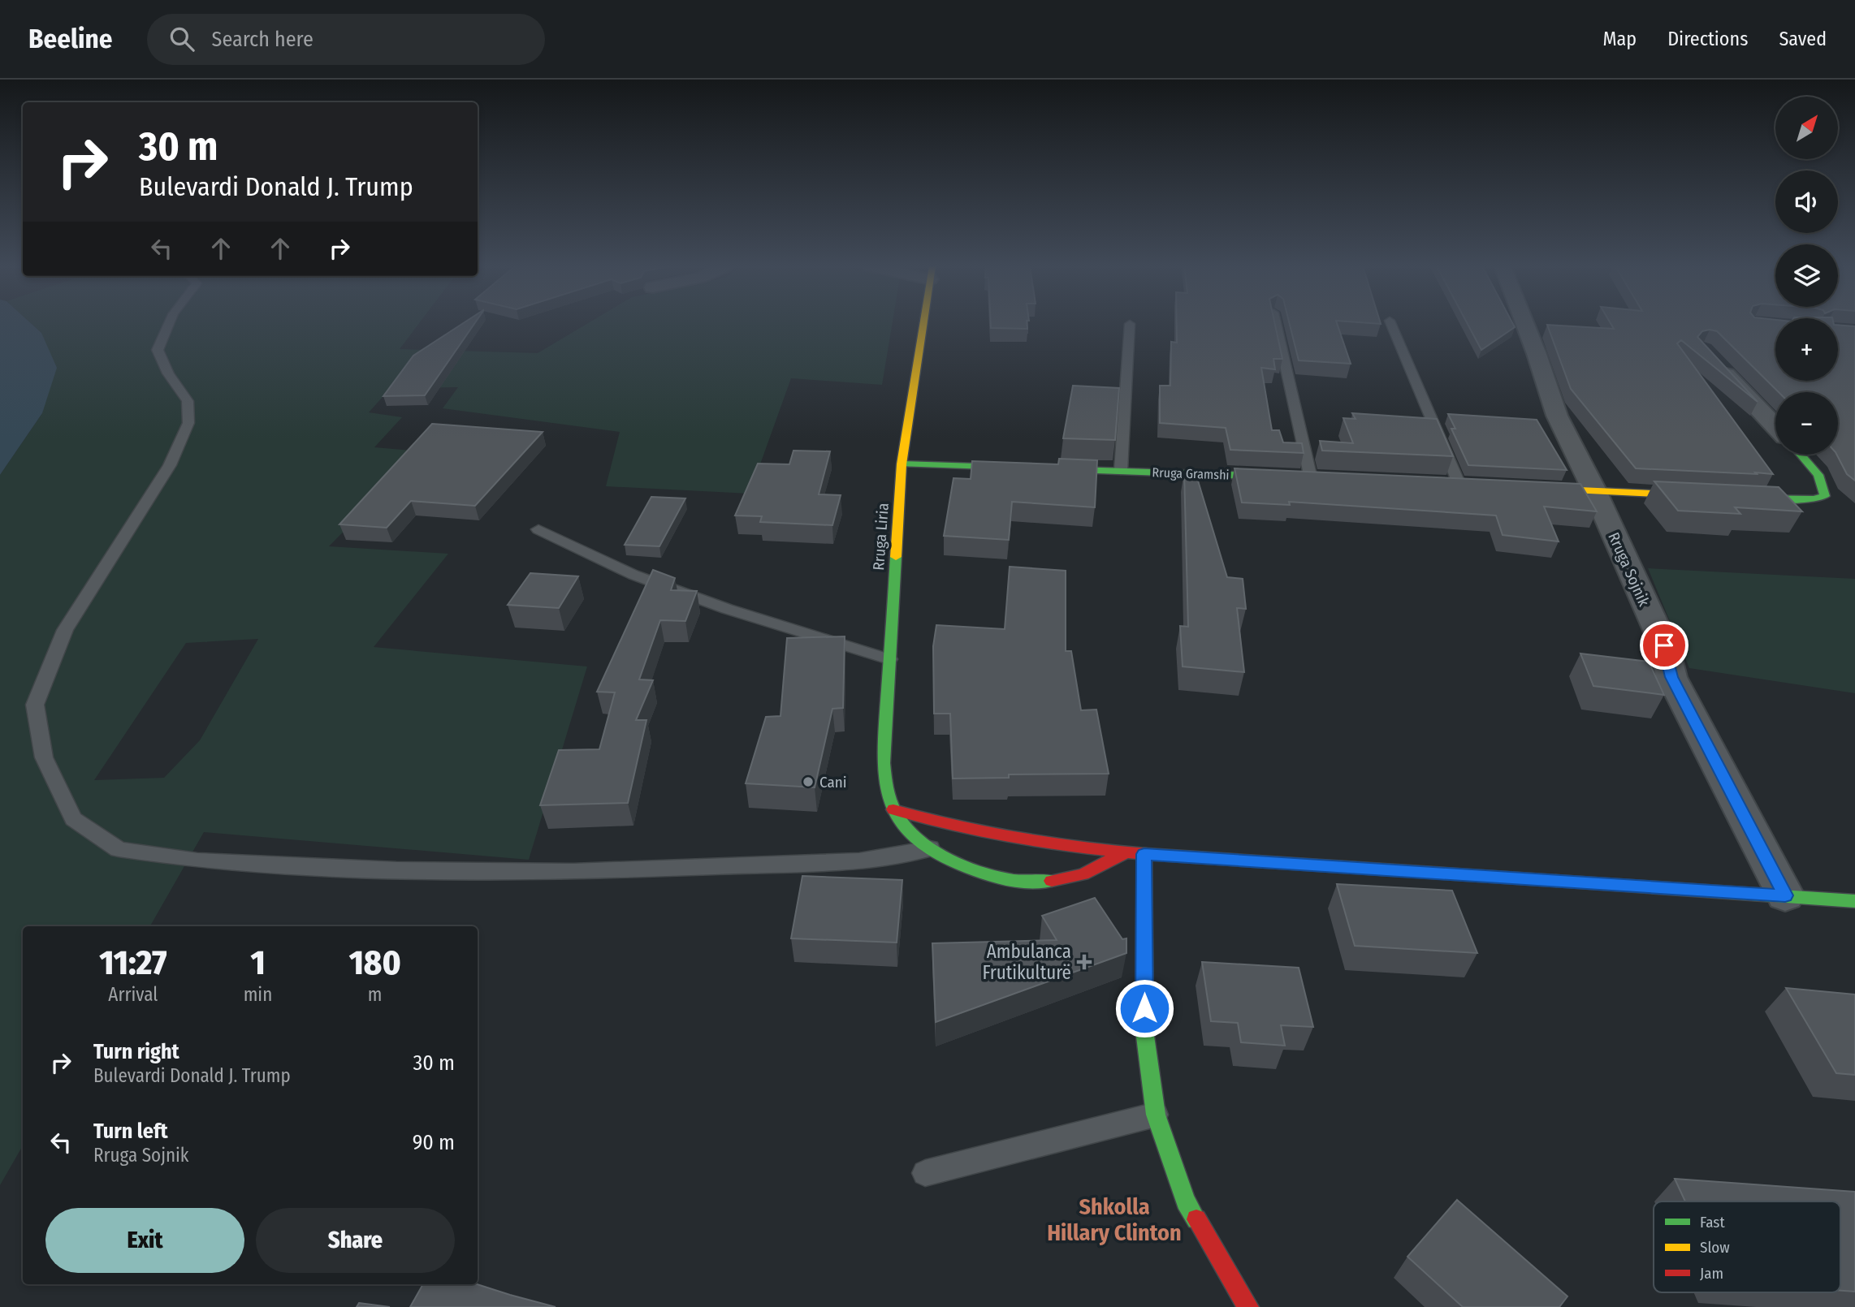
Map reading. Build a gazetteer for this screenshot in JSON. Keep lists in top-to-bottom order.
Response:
{
  "streets": {
    "main road": ["Rruga Gramshi", "Rruga Liria"],
    "street": ["Rruga Sojnik"]
  },
  "crossings": [
    ["Rruga Gramshi", "Rruga Liria"]
  ],
  "districts": ["Shkolla Hillary Clinton"],
  "places": {
    "other": ["Cani"],
    "health": ["Ambulanca Frutikulturë"]
  },
  "legend": ["Fast", "Slow", "Jam"],
  "north": "top right",
  "page": {
    "header": "Beeline",
    "search": "Search here",
    "nav": ["Map", "Directions", "Saved"],
    "map_buttons": ["+", "−"],
    "turn": ["30 m", "Bulevardi Donald J. Trump"],
    "eta": [
      "11:27",
      "Arrival",
      "1",
      "min",
      "180",
      "m"
    ],
    "list": [
      {
        "name": "Turn right",
        "note": "Bulevardi Donald J. Trump",
        "value": "30 m"
      },
      {
        "name": "Turn left",
        "note": "Rruga Sojnik",
        "value": "90 m"
      }
    ],
    "buttons": ["Exit", "Share"]
  }
}
